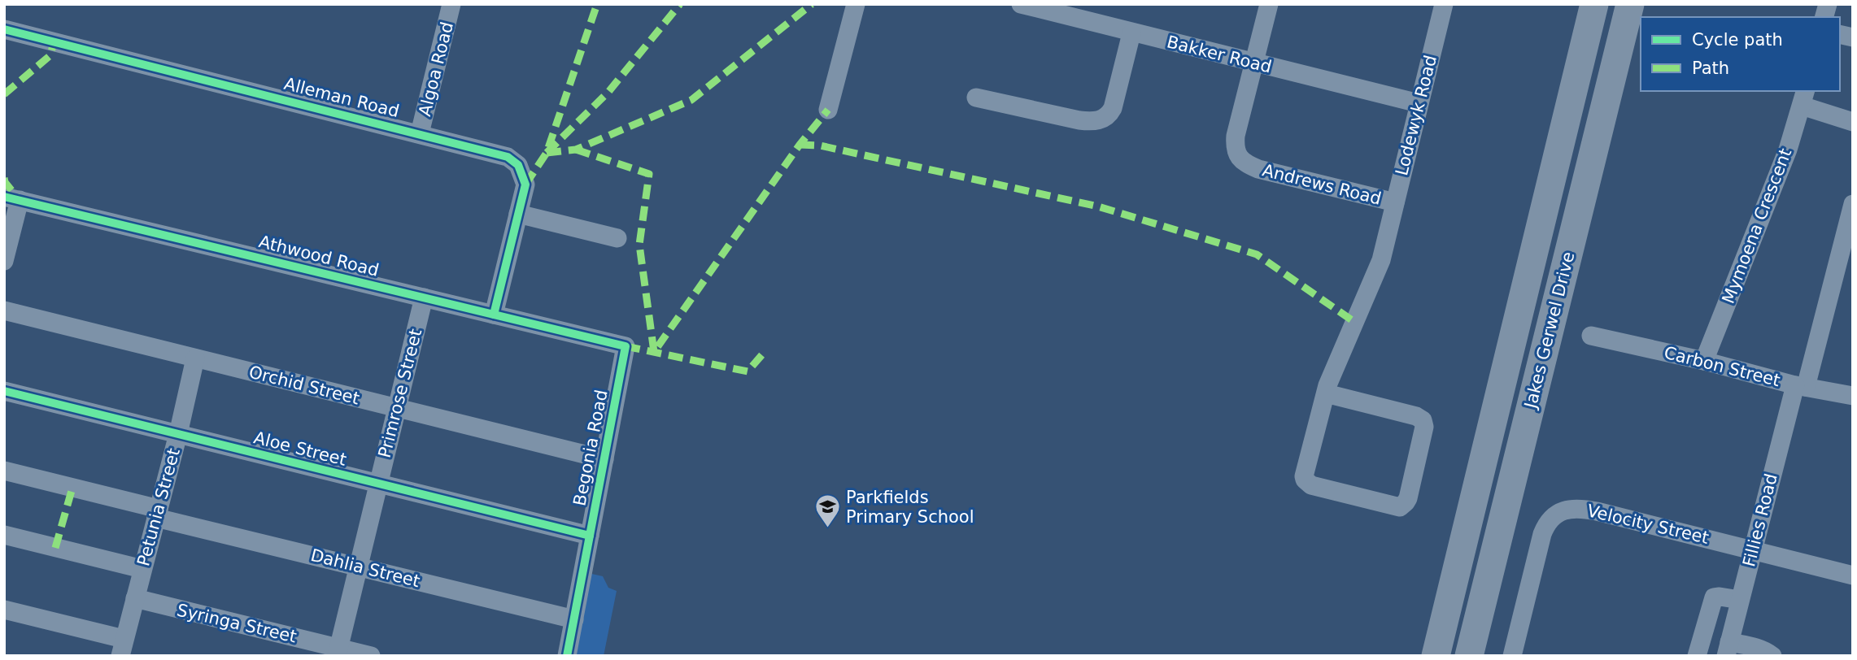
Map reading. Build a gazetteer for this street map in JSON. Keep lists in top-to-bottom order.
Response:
{
  "streets": {
    "highway": ["Jakes Gerwel Drive"],
    "street": [
      "Bakker Road",
      "Algoa Road",
      "Alleman Road",
      "Lodewyk Road",
      "Andrews Road",
      "Mymoena Crescent",
      "Athwood Road",
      "Carbon Street",
      "Orchid Street",
      "Primrose Street",
      "Begonia Road",
      "Aloe Street",
      "Petunia Street",
      "Fillies Road",
      "Velocity Street",
      "Dahlia Street",
      "Syringa Street"
    ]
  },
  "crossings": [
    ["Bakker Road", "Lodewyk Road"],
    ["Bakker Road", "Andrews Road"],
    ["Algoa Road", "Alleman Road"],
    ["Alleman Road", "Athwood Road"],
    ["Lodewyk Road", "Andrews Road"],
    ["Mymoena Crescent", "Carbon Street"],
    ["Athwood Road", "Primrose Street"],
    ["Athwood Road", "Begonia Road"],
    ["Carbon Street", "Fillies Road"],
    ["Orchid Street", "Primrose Street"],
    ["Orchid Street", "Begonia Road"],
    ["Orchid Street", "Petunia Street"],
    ["Primrose Street", "Aloe Street"],
    ["Primrose Street", "Dahlia Street"],
    ["Primrose Street", "Syringa Street"],
    ["Begonia Road", "Aloe Street"],
    ["Begonia Road", "Dahlia Street"],
    ["Aloe Street", "Petunia Street"],
    ["Petunia Street", "Dahlia Street"],
    ["Petunia Street", "Syringa Street"],
    ["Fillies Road", "Velocity Street"]
  ],
  "places": {
    "school or university": ["Parkfields Primary School"]
  },
  "legend": ["Cycle path", "Path"]
}
